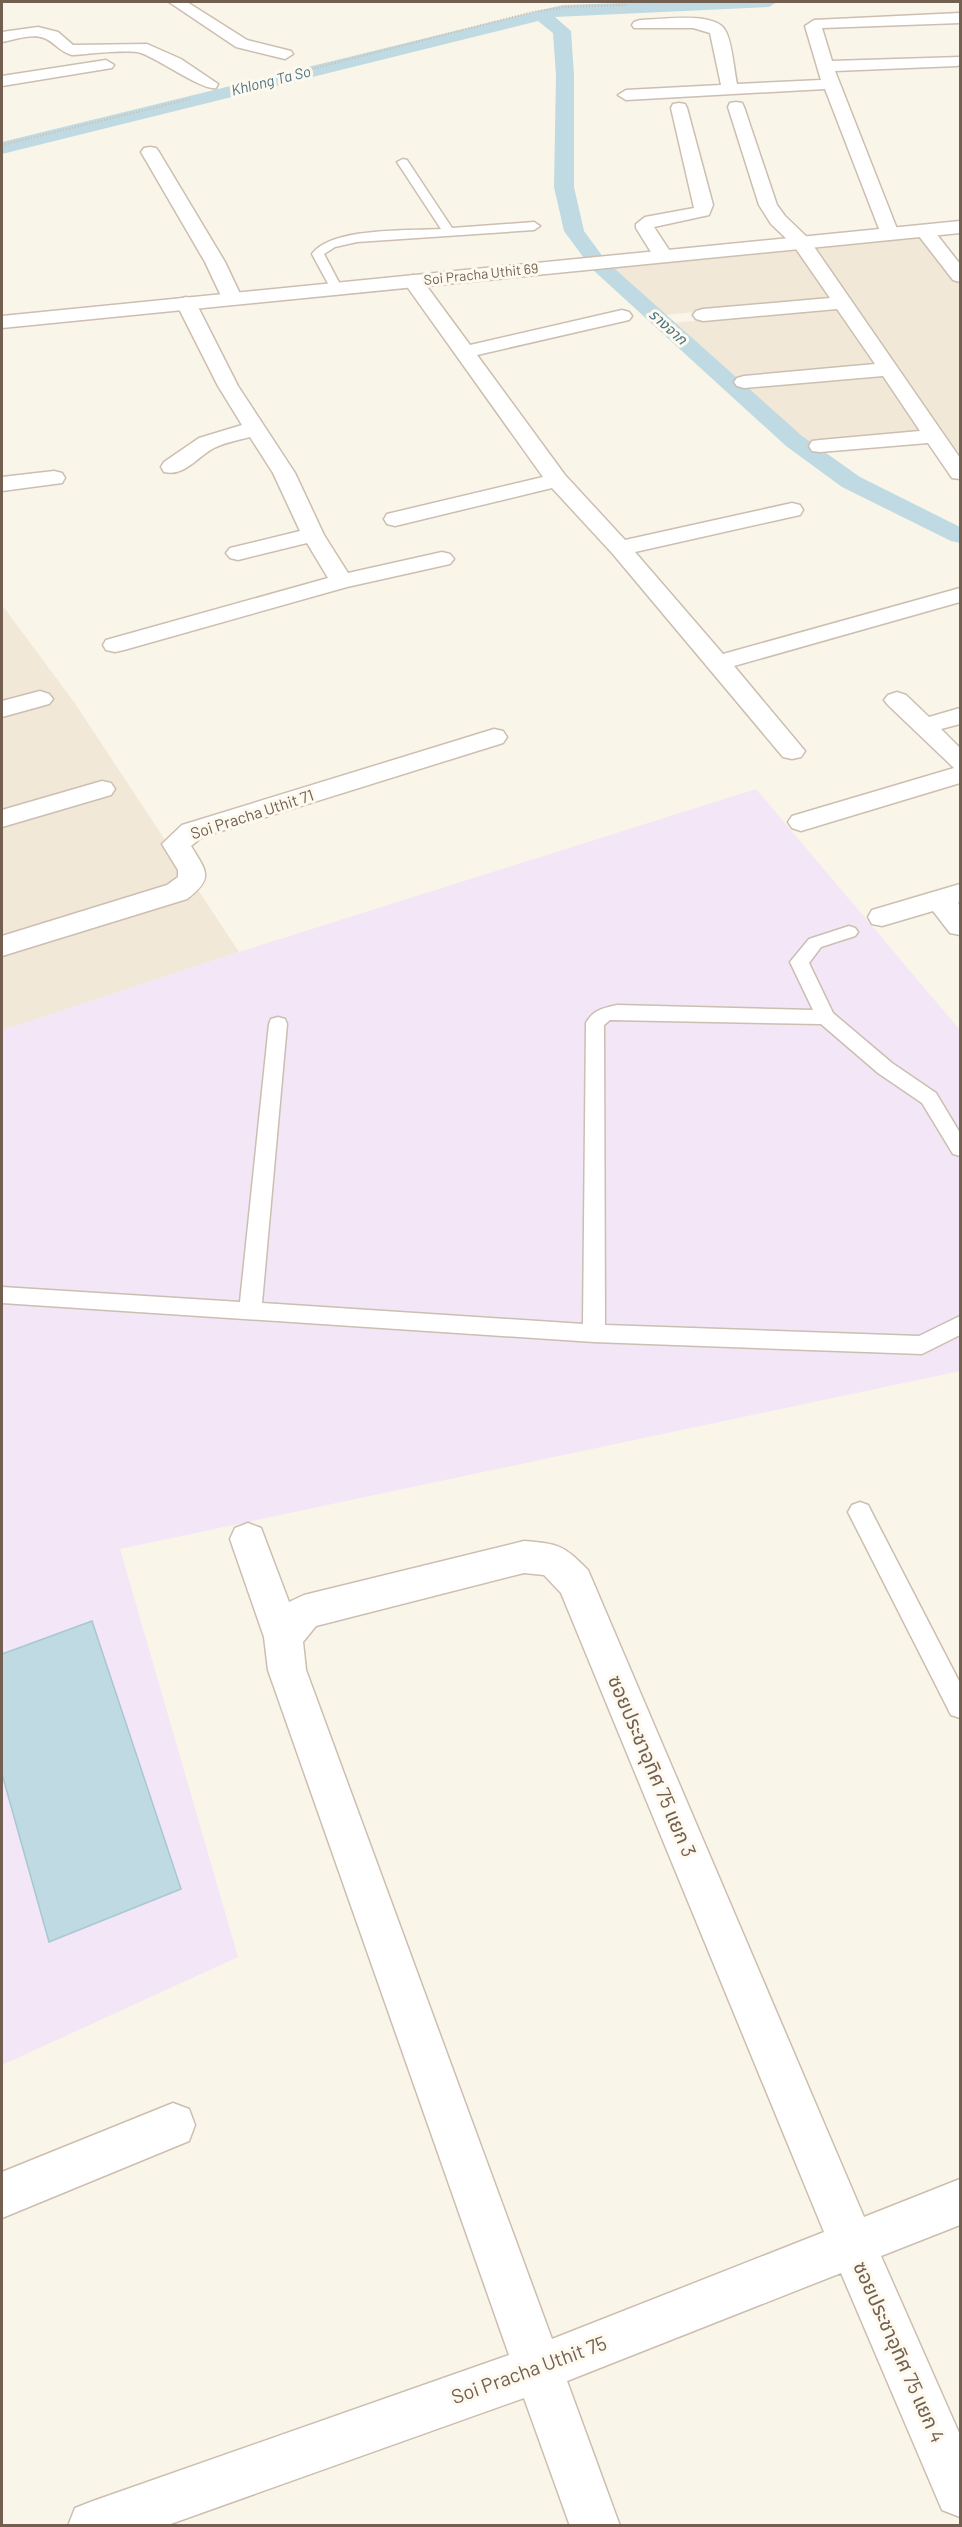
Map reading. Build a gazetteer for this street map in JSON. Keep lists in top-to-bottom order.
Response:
{
  "streets": {
    "street": [
      "Soi Pracha Uthit 69",
      "Soi Pracha Uthit 71",
      "ซอยประชาอุทิศ 75 แยก 3",
      "ซอยประชาอุทิศ 75 แยก 4",
      "Soi Pracha Uthit 75"
    ]
  },
  "crossings": [
    ["ซอยประชาอุทิศ 75 แยก 3", "ซอยประชาอุทิศ 75 แยก 4"],
    ["ซอยประชาอุทิศ 75 แยก 3", "Soi Pracha Uthit 75"],
    ["ซอยประชาอุทิศ 75 แยก 4", "Soi Pracha Uthit 75"]
  ],
  "water": ["Khlong Ta So", "รางจาก"]
}
